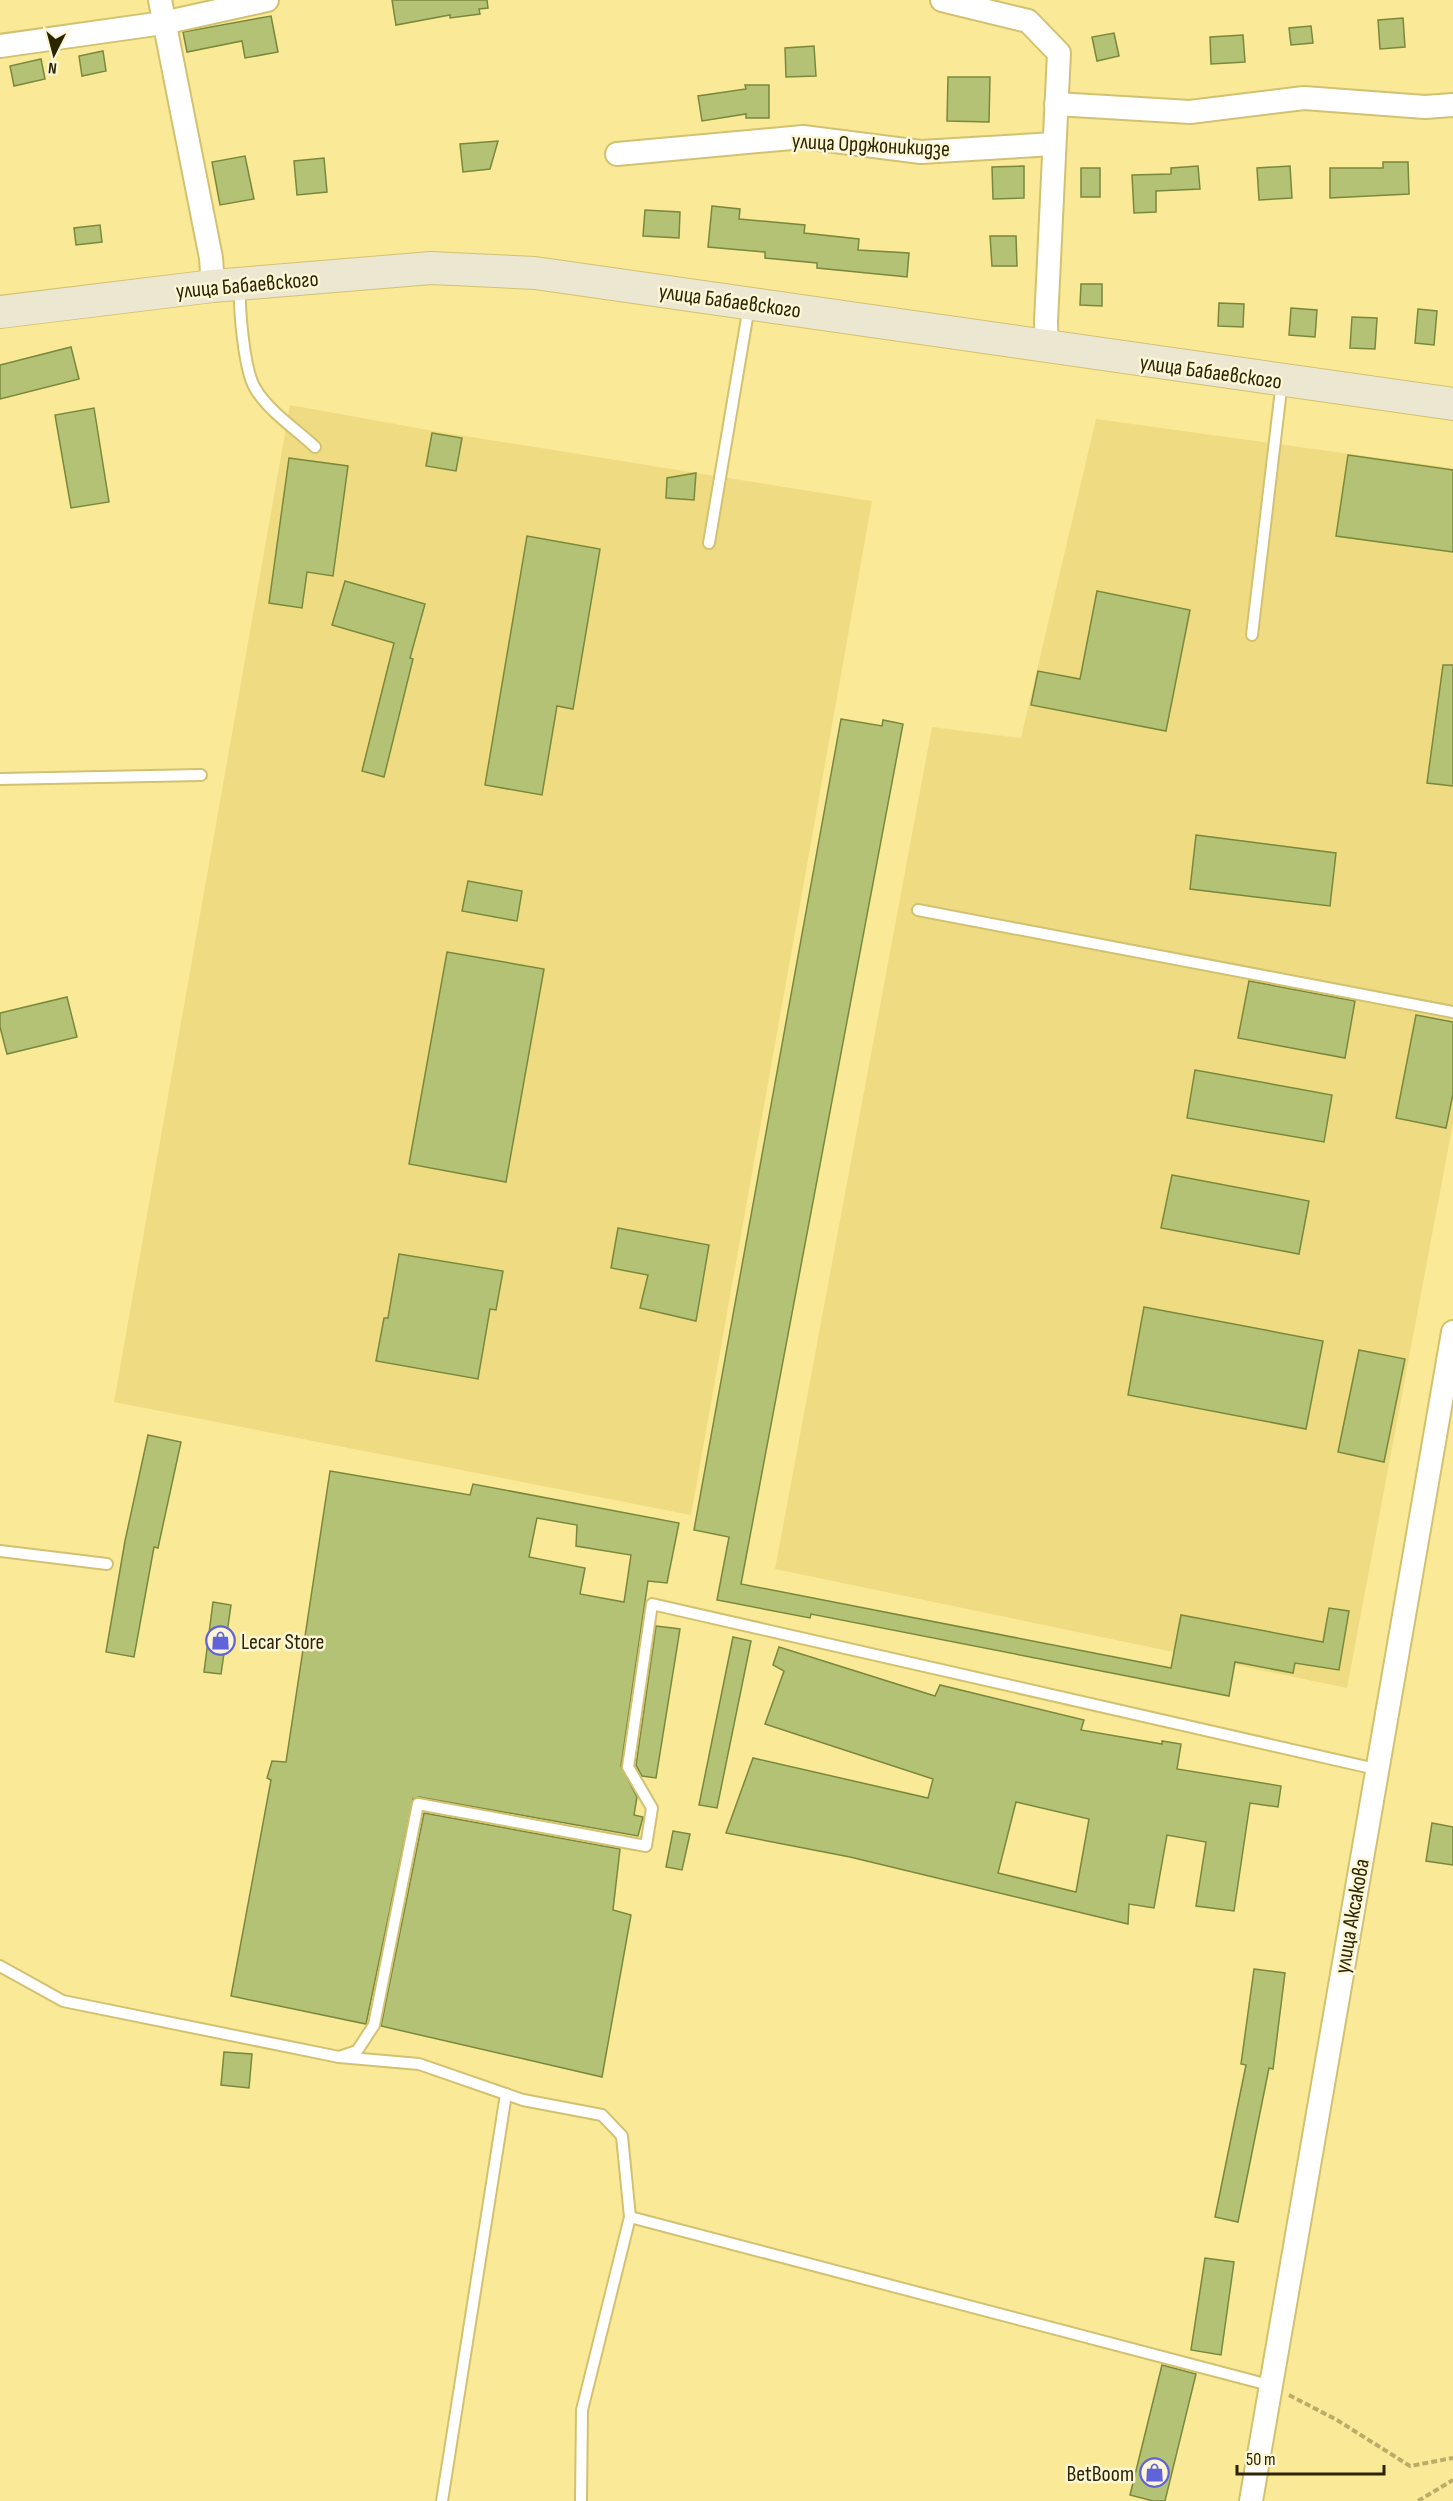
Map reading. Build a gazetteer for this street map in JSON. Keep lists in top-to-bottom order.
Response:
{
  "streets": {
    "main road": ["улица Бабаевского"],
    "street": ["улица Орджоникидзе", "улица Аксакова"]
  },
  "places": {
    "shop": ["Lecar Store", "BetBoom"]
  },
  "scale_bar": "50 m",
  "north": "bottom"
}
